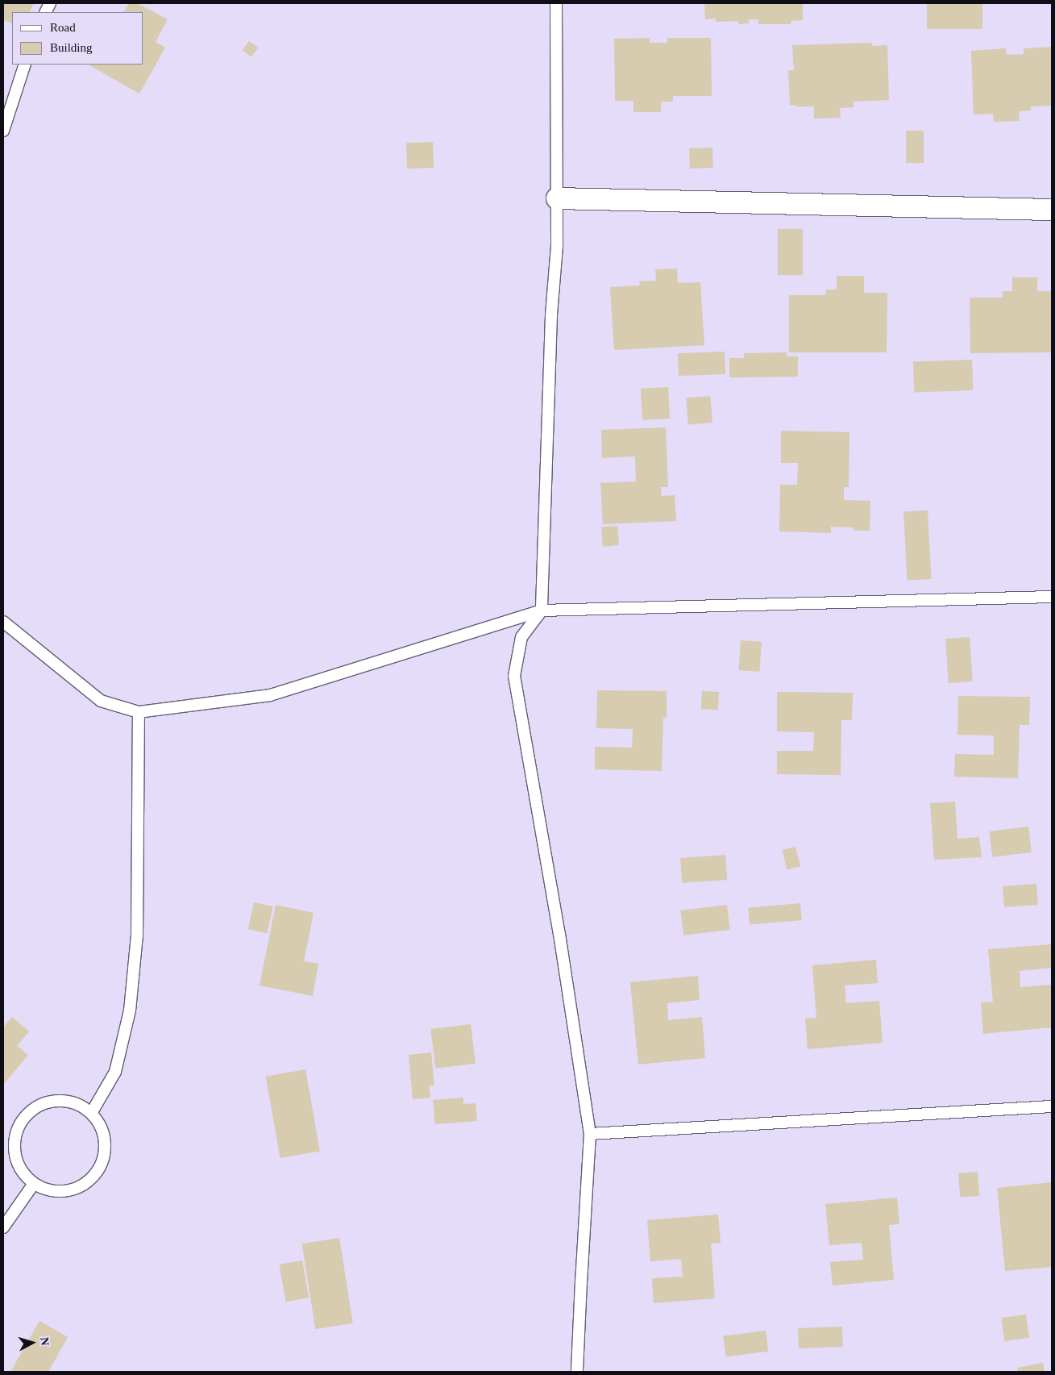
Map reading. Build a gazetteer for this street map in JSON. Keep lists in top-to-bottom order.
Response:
{
  "legend": ["Road", "Building"],
  "north": "right"
}
